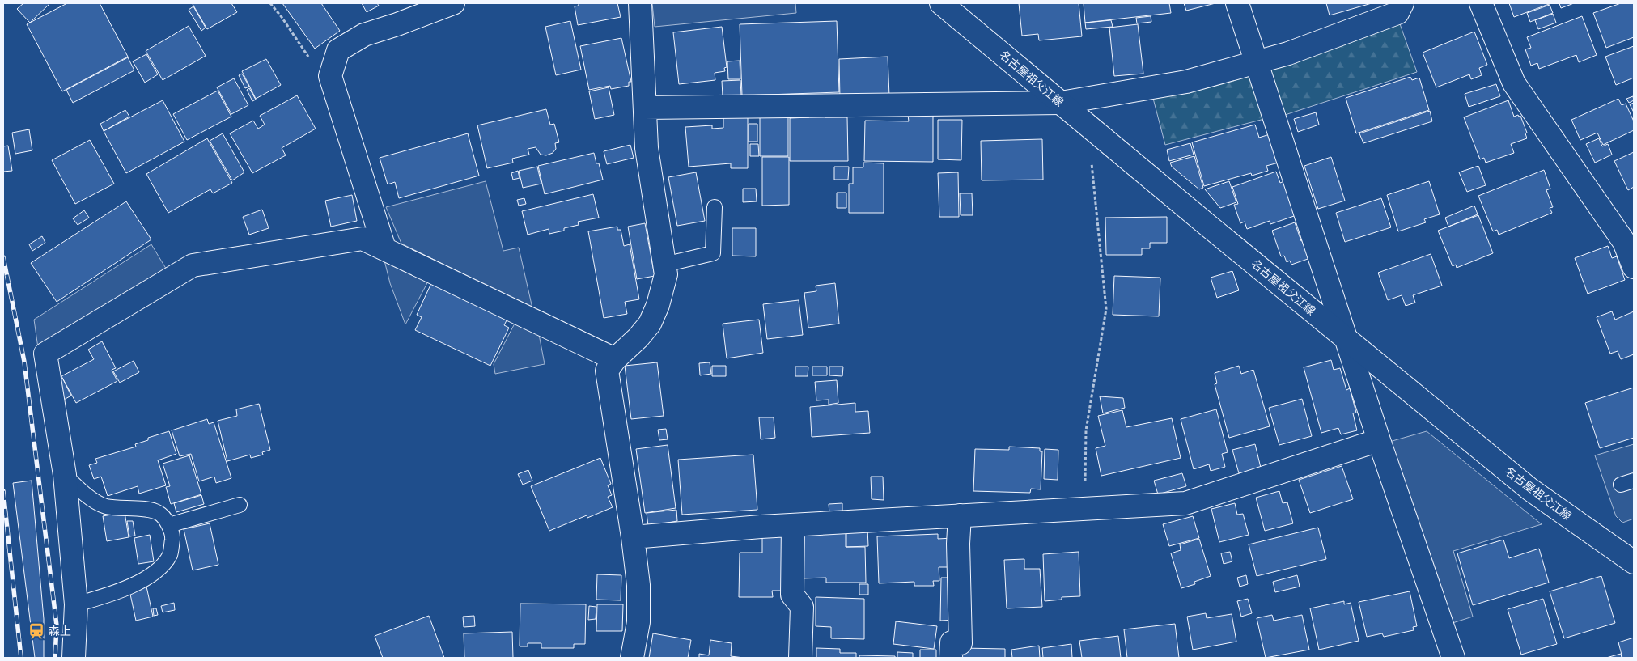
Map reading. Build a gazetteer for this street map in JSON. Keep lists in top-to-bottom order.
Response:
{
  "streets": {
    "street": ["名古屋祖父江線"]
  },
  "places": {
    "station": ["森上"]
  }
}
